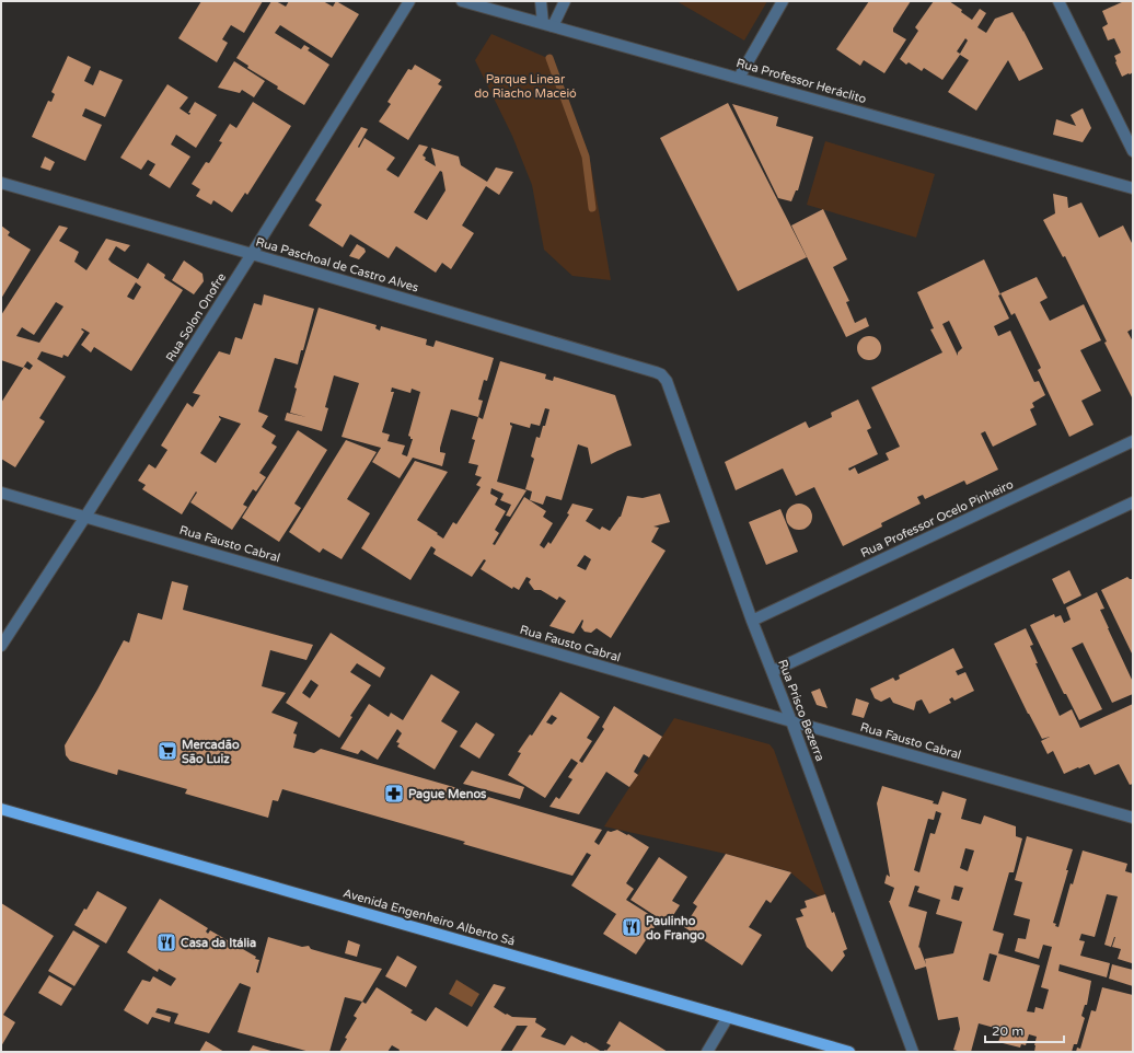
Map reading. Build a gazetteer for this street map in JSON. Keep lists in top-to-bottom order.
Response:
{
  "streets": {
    "main road": ["Avenida Engenheiro Alberto Sá"],
    "street": [
      "Rua Professor Heráclito",
      "Rua Paschoal de Castro Alves",
      "Rua Solon Onofre",
      "Rua Professor Ocelo Pinheiro",
      "Rua Fausto Cabral",
      "Rua Prisco Bezerra"
    ]
  },
  "crossings": [
    ["Rua Paschoal de Castro Alves", "Rua Solon Onofre"],
    ["Rua Paschoal de Castro Alves", "Rua Prisco Bezerra"],
    ["Rua Solon Onofre", "Rua Fausto Cabral"],
    ["Rua Professor Ocelo Pinheiro", "Rua Prisco Bezerra"],
    ["Rua Fausto Cabral", "Rua Prisco Bezerra"]
  ],
  "parks": ["Parque Linear do Riacho Maceió"],
  "places": {
    "supermarket": ["Mercadão São Luiz"],
    "pharmacy": ["Pague Menos"],
    "restaurant": ["Paulinho do Frango", "Casa da Itália"]
  },
  "scale_bar": "20 m"
}
